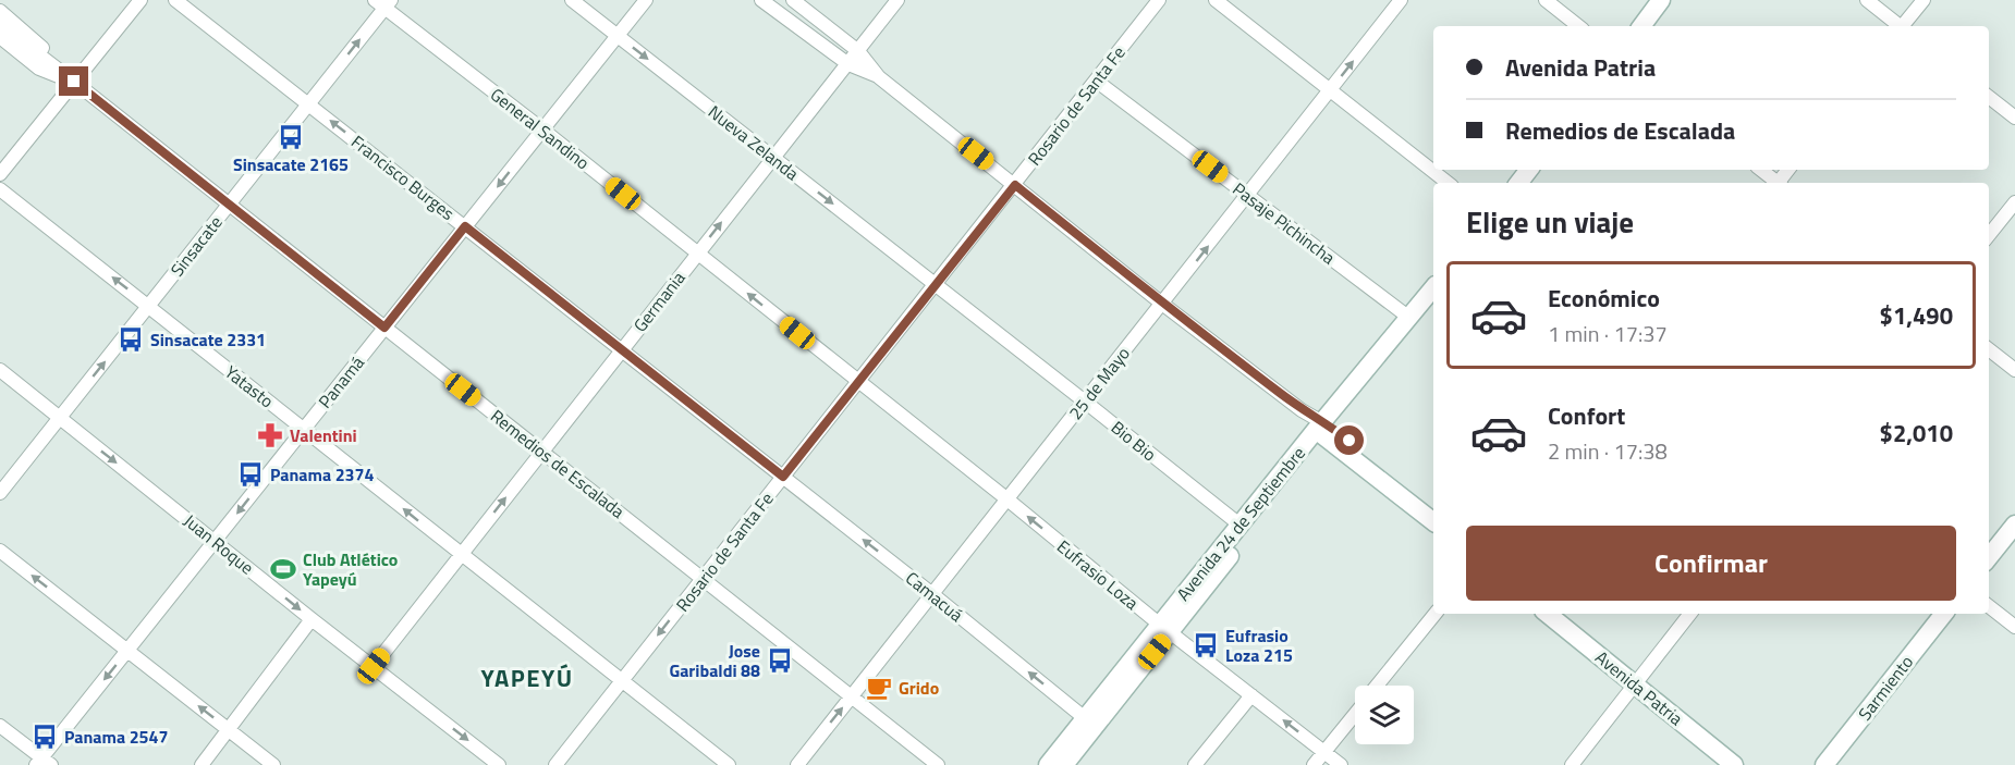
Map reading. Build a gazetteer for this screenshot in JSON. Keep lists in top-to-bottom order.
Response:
{
  "streets": {
    "main road": ["Avenida 24 de Septiembre", "Avenida Patria", "Sarmiento"],
    "street": [
      "Rosario de Santa Fe",
      "General Sandino",
      "Nueva Zelanda",
      "Francisco Burges",
      "Pasaje Pichincha",
      "Sinsacate",
      "Germania",
      "Panamá",
      "25 de Mayo",
      "Yatasto",
      "Bio Bio",
      "Remedios de Escalada",
      "Juan Roque",
      "Eufrasio Loza",
      "Camacuá"
    ]
  },
  "crossings": [
    ["Rosario de Santa Fe", "General Sandino"],
    ["Rosario de Santa Fe", "Nueva Zelanda"],
    ["Rosario de Santa Fe", "Francisco Burges"],
    ["Rosario de Santa Fe", "Pasaje Pichincha"],
    ["Rosario de Santa Fe", "Yatasto"],
    ["Rosario de Santa Fe", "Bio Bio"],
    ["Rosario de Santa Fe", "Remedios de Escalada"],
    ["Rosario de Santa Fe", "Eufrasio Loza"],
    ["Rosario de Santa Fe", "Camacuá"],
    ["General Sandino", "Sinsacate"],
    ["General Sandino", "Germania"],
    ["General Sandino", "Panamá"],
    ["General Sandino", "Eufrasio Loza"],
    ["Nueva Zelanda", "Germania"],
    ["Nueva Zelanda", "Panamá"],
    ["Nueva Zelanda", "Bio Bio"],
    ["Francisco Burges", "Sinsacate"],
    ["Francisco Burges", "Germania"],
    ["Francisco Burges", "Panamá"],
    ["Francisco Burges", "Camacuá"],
    ["Pasaje Pichincha", "25 de Mayo"],
    ["Pasaje Pichincha", "Avenida 24 de Septiembre"],
    ["Sinsacate", "Yatasto"],
    ["Sinsacate", "Remedios de Escalada"],
    ["Sinsacate", "Juan Roque"],
    ["Germania", "Yatasto"],
    ["Germania", "Remedios de Escalada"],
    ["Germania", "Juan Roque"],
    ["Panamá", "Yatasto"],
    ["Panamá", "Remedios de Escalada"],
    ["Panamá", "Juan Roque"],
    ["25 de Mayo", "Bio Bio"],
    ["25 de Mayo", "Remedios de Escalada"],
    ["25 de Mayo", "Eufrasio Loza"],
    ["25 de Mayo", "Camacuá"],
    ["Bio Bio", "Avenida 24 de Septiembre"],
    ["Avenida 24 de Septiembre", "Eufrasio Loza"],
    ["Avenida 24 de Septiembre", "Camacuá"]
  ],
  "one_way": [
    "Nueva Zelanda",
    "Sinsacate",
    "Panamá",
    "25 de Mayo",
    "Yatasto",
    "Juan Roque",
    "Eufrasio Loza",
    "Camacuá"
  ],
  "districts": ["YAPEYÚ"],
  "places": {
    "bus stop": [
      "Sinsacate 2165",
      "Sinsacate 2331",
      "Panama 2374",
      "Eufrasio Loza 215",
      "Jose Garibaldi 88",
      "Panama 2547"
    ],
    "pharmacy": ["Valentini"],
    "sports": ["Club Atlético Yapeyú"],
    "cafe": ["Grido"]
  },
  "page": {
    "banner": ["Avenida Patria", "Remedios de Escalada"],
    "heading": "Elige un viaje",
    "list": [
      {
        "name": "Económico",
        "note": "1 min · 17:37",
        "value": "$1,490"
      },
      {
        "name": "Confort",
        "note": "2 min · 17:38",
        "value": "$2,010"
      }
    ],
    "buttons": "Confirmar"
  }
}
